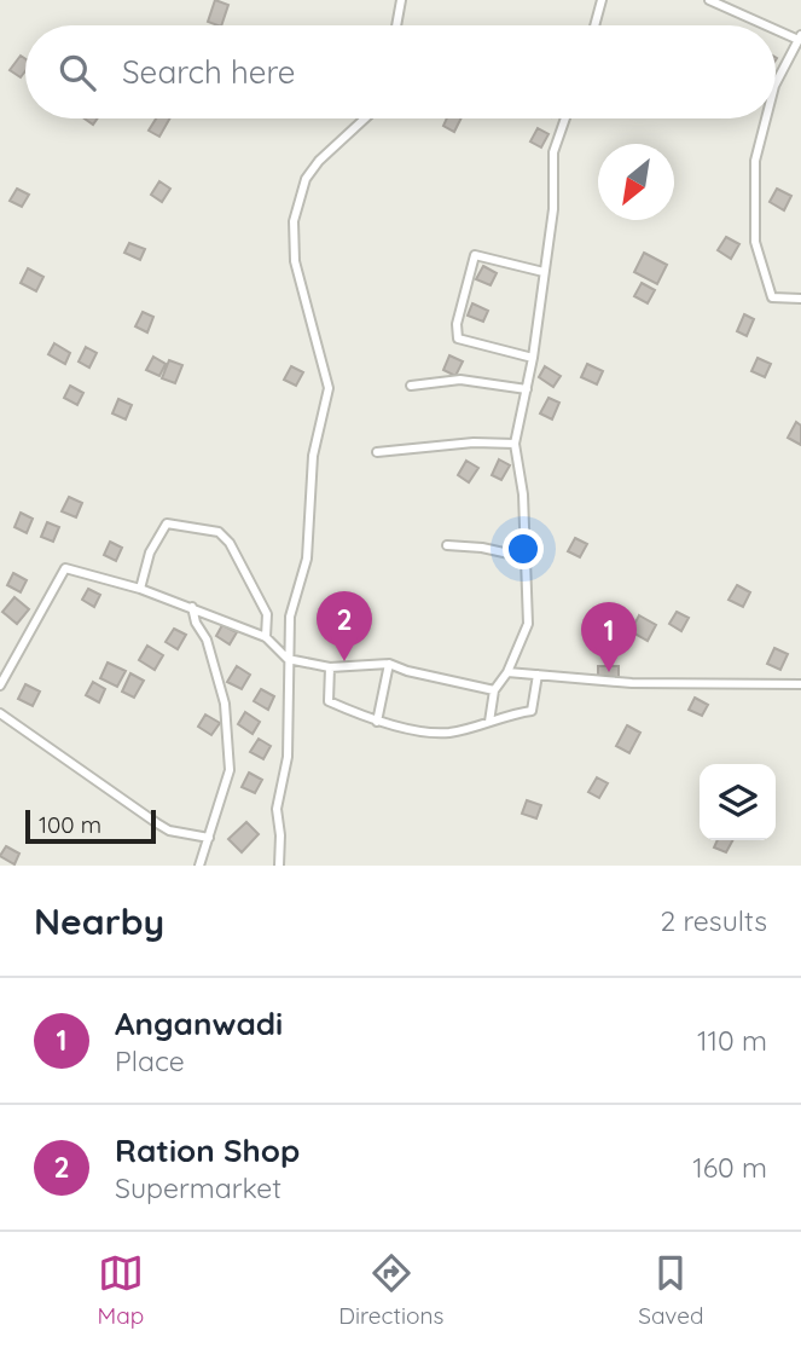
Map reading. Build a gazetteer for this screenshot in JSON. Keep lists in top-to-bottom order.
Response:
{
  "scale_bar": "100 m",
  "north": "bottom left",
  "page": {
    "search": "Search here",
    "pins": ["2", "1"],
    "scale": "100 m",
    "heading": ["Nearby", "2 results"],
    "list": [
      {
        "mark": "1",
        "name": "Anganwadi",
        "note": "Place",
        "value": "110 m"
      },
      {
        "mark": "2",
        "name": "Ration Shop",
        "note": "Supermarket",
        "value": "160 m"
      }
    ],
    "nav": ["Map", "Directions", "Saved"]
  }
}
